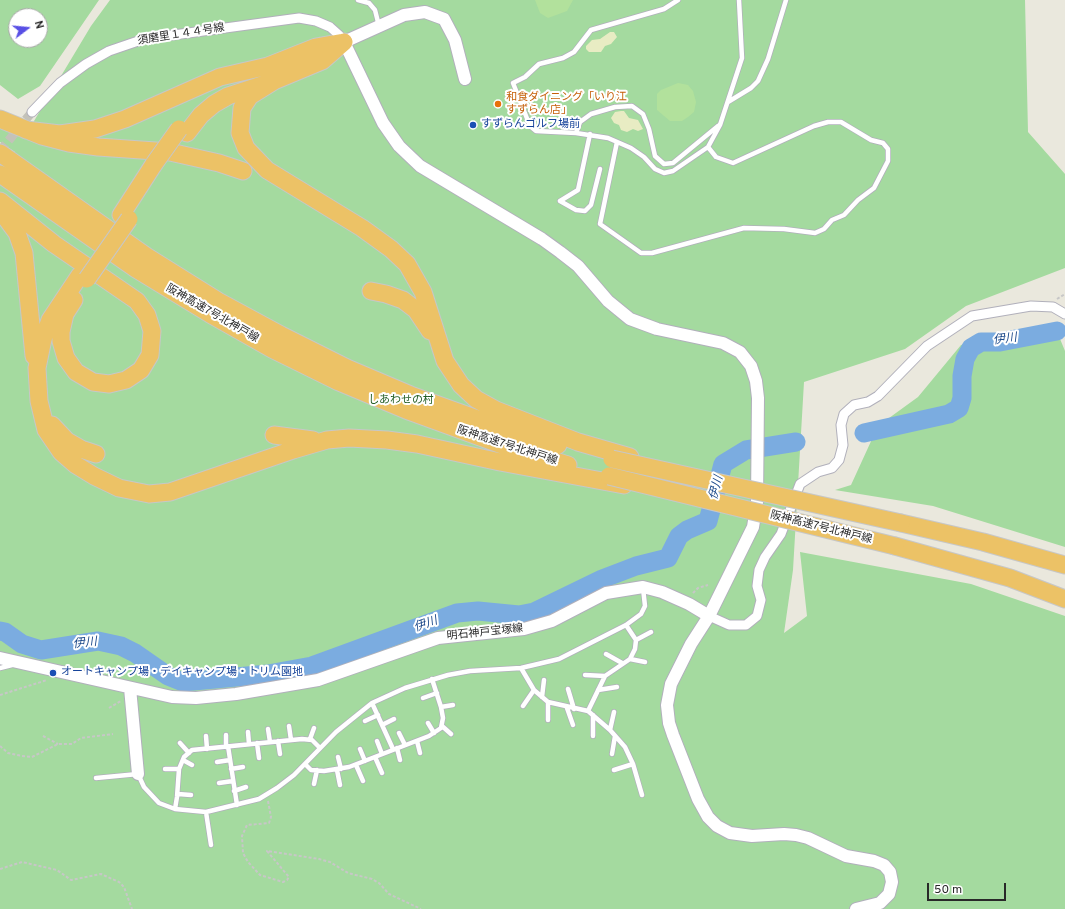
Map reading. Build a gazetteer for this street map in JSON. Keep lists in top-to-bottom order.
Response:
{
  "streets": {
    "highway": ["阪神高速7号北神戸線"],
    "street": ["須磨里１４４号線", "明石神戸宝塚線"]
  },
  "water": ["伊川"],
  "parks": ["しあわせの村"],
  "places": ["和食ダイニング「いり江 すずらん店」", "すずらんゴルフ場前", "オートキャンプ場・デイキャンプ場・トリム園地"],
  "scale_bar": "50 m",
  "north": "right"
}
